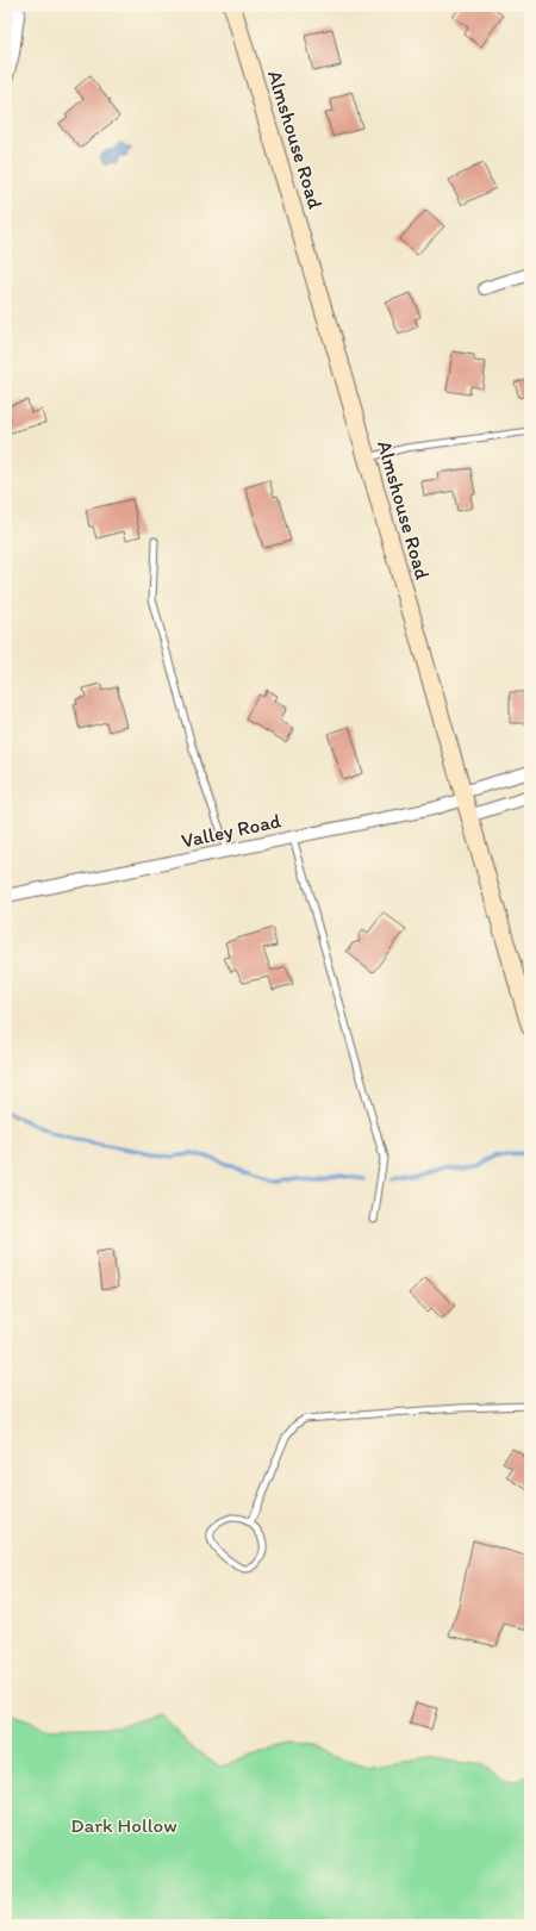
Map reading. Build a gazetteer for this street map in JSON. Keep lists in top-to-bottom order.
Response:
{
  "streets": {
    "main road": ["Almshouse Road"],
    "street": ["Valley Road"]
  },
  "crossings": [
    ["Almshouse Road", "Valley Road"]
  ],
  "parks": ["Dark Hollow"]
}
